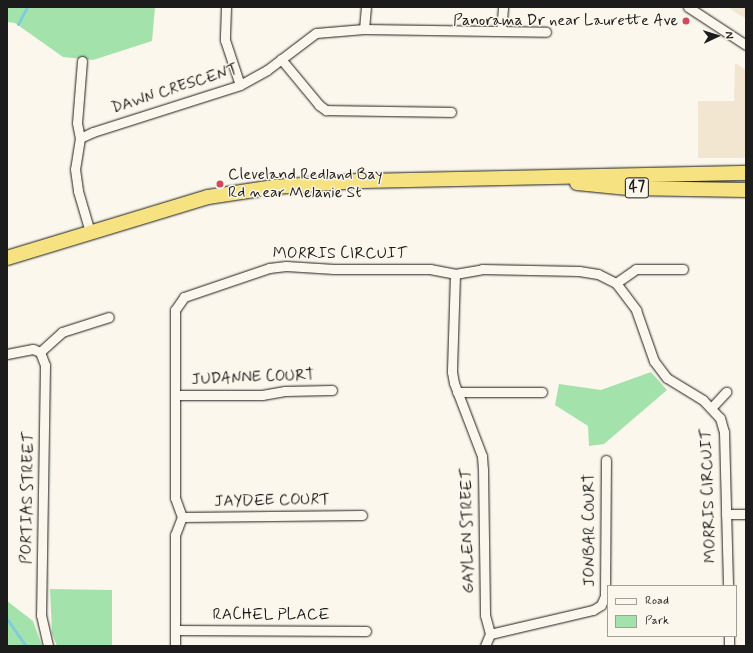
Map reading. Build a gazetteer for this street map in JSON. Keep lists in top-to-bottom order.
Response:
{
  "streets": {
    "highway": ["47"],
    "street": [
      "DAWN CRESCENT",
      "MORRIS CIRCUIT",
      "JUDANNE COURT",
      "PORTIAS STREET",
      "JAYDEE COURT",
      "JONBAR COURT",
      "GAYLEN STREET",
      "RACHEL PLACE"
    ]
  },
  "crossings": [
    ["MORRIS CIRCUIT", "JUDANNE COURT"],
    ["MORRIS CIRCUIT", "JAYDEE COURT"],
    ["MORRIS CIRCUIT", "GAYLEN STREET"],
    ["JONBAR COURT", "GAYLEN STREET"]
  ],
  "places": ["Panorama Dr near Laurette Ave", "Cleveland Redland Bay Rd near Melanie St"],
  "legend": ["Road", "Park"],
  "north": "right"
}
